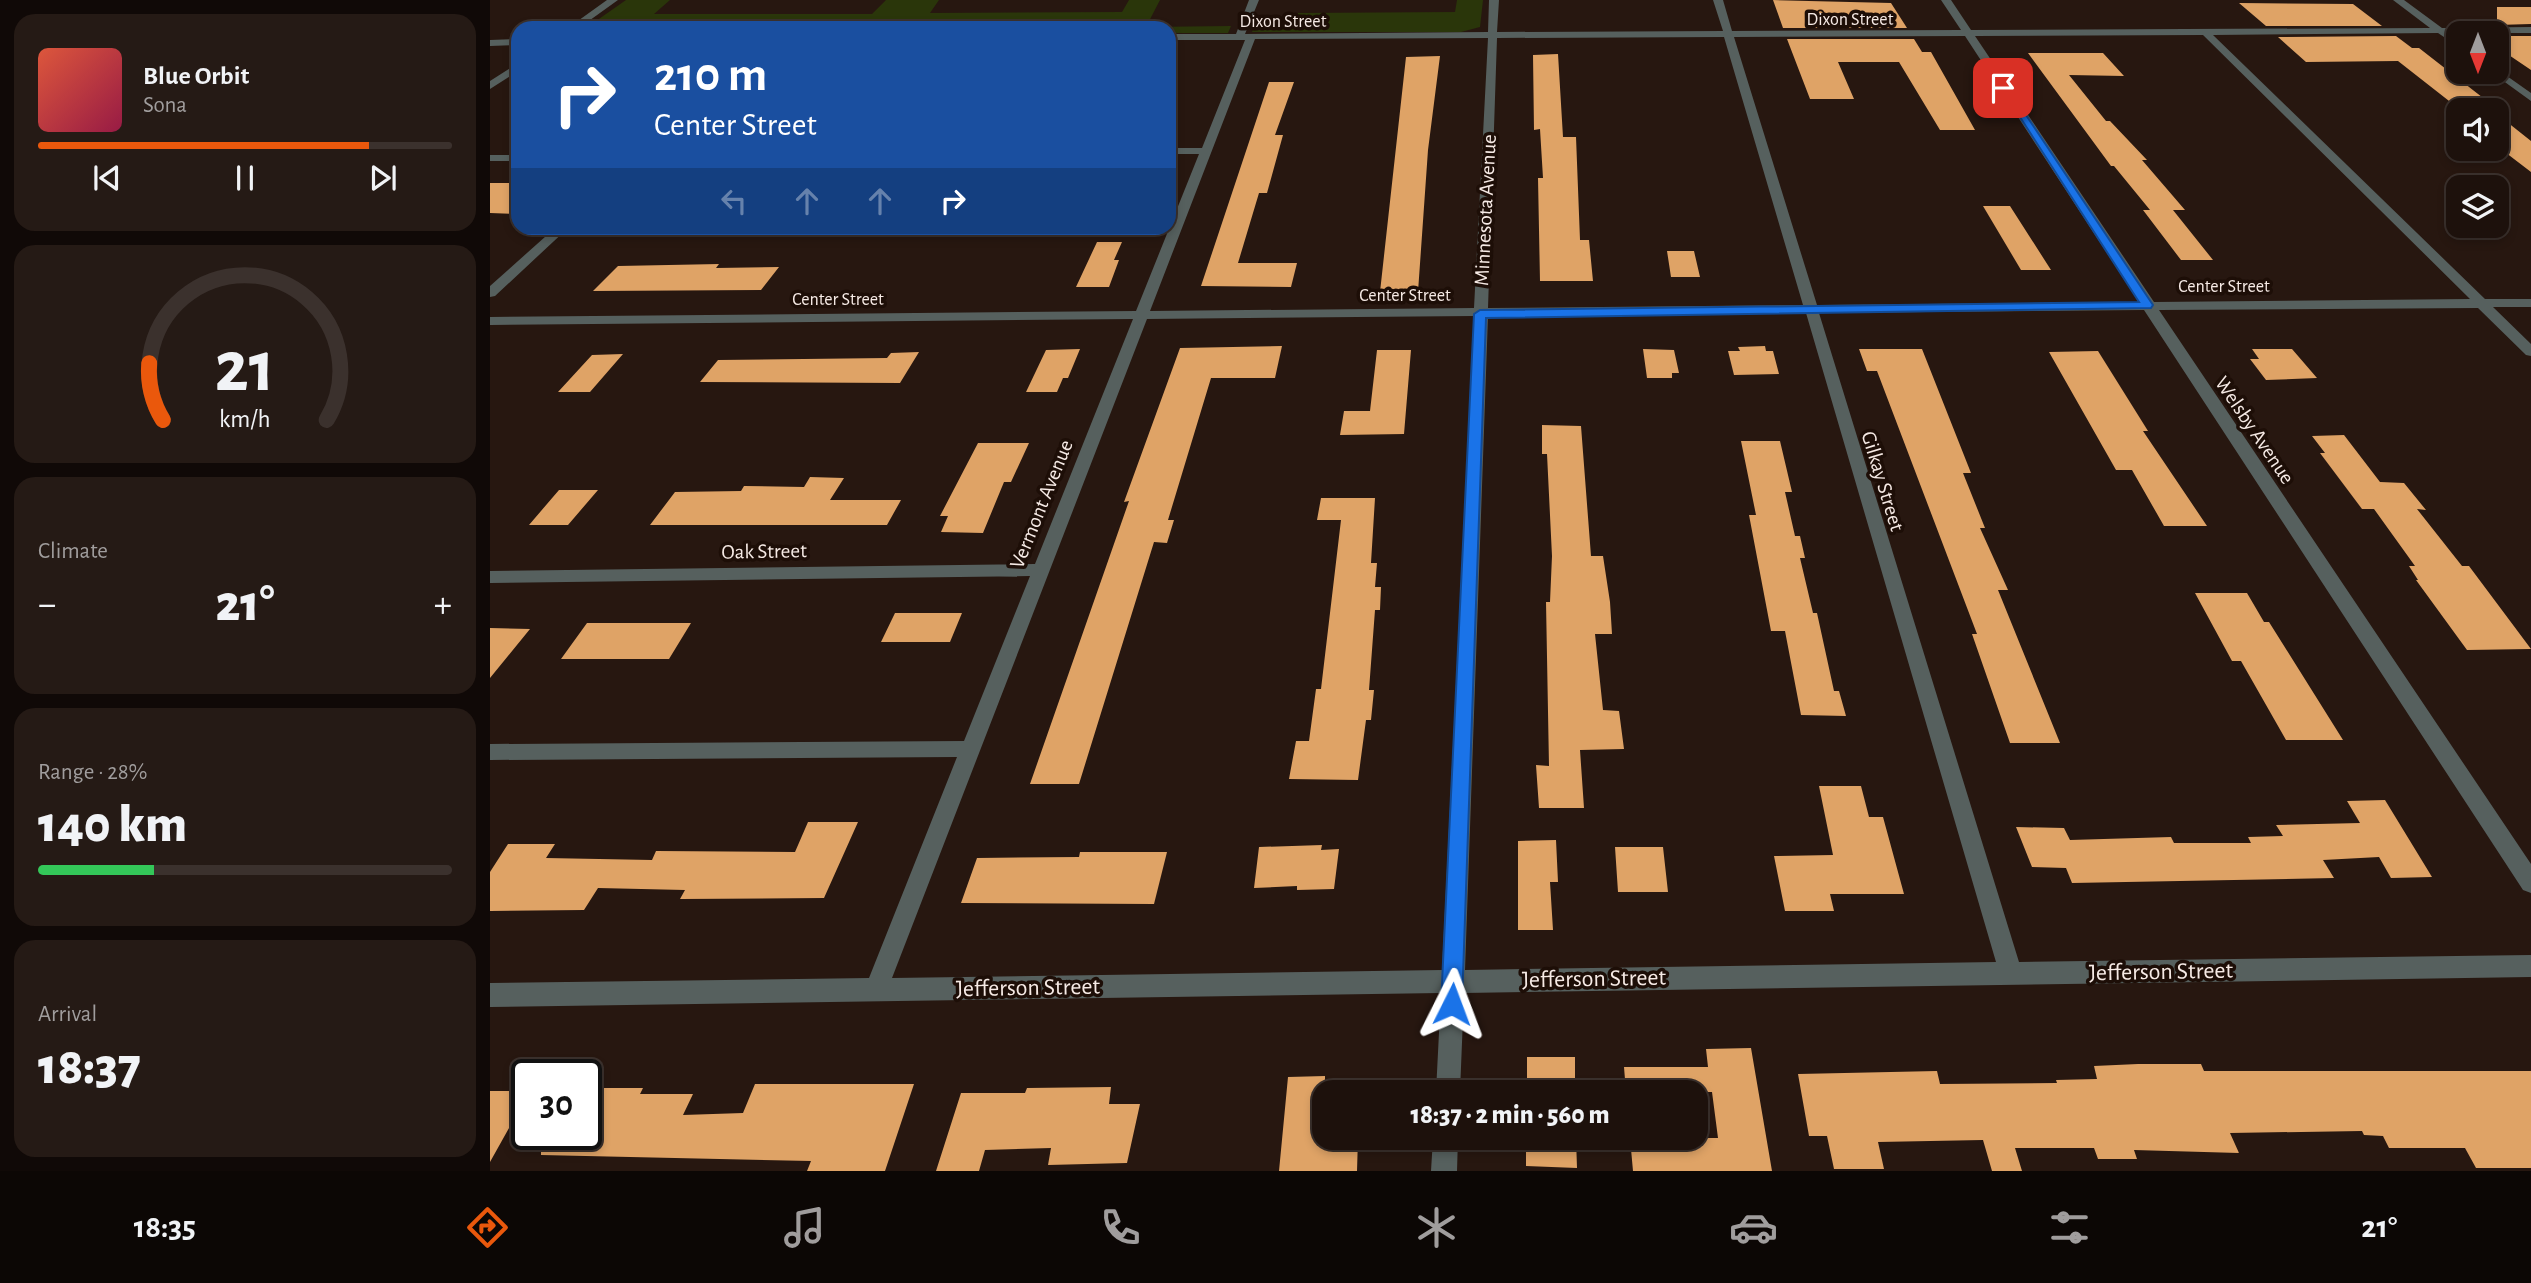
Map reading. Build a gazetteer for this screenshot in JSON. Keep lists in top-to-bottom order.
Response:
{
  "streets": {
    "street": [
      "Dixon Street",
      "Minnesota Avenue",
      "Center Street",
      "Welsby Avenue",
      "Gilkay Street",
      "Vermont Avenue",
      "Oak Street",
      "Jefferson Street"
    ]
  },
  "crossings": [
    ["Dixon Street", "Minnesota Avenue"],
    ["Dixon Street", "Welsby Avenue"],
    ["Dixon Street", "Gilkay Street"],
    ["Dixon Street", "Vermont Avenue"],
    ["Minnesota Avenue", "Center Street"],
    ["Minnesota Avenue", "Jefferson Street"],
    ["Center Street", "Welsby Avenue"],
    ["Center Street", "Gilkay Street"],
    ["Center Street", "Vermont Avenue"],
    ["Gilkay Street", "Jefferson Street"],
    ["Vermont Avenue", "Oak Street"],
    ["Vermont Avenue", "Jefferson Street"]
  ],
  "north": "bottom",
  "page": {
    "turn": ["210 m", "Center Street"],
    "song": ["Blue Orbit", "Sona"],
    "tile": [
      "Climate",
      ["Range · 28%", "140 km"],
      ["Arrival", "18:37"]
    ],
    "heat": ["−", "21°", "+"],
    "limit": "30",
    "trip": "18:37 · 2 min · 560 m",
    "tabs": ["18:35", "21°"],
    "gauge": ["21", "km/h"]
  }
}
